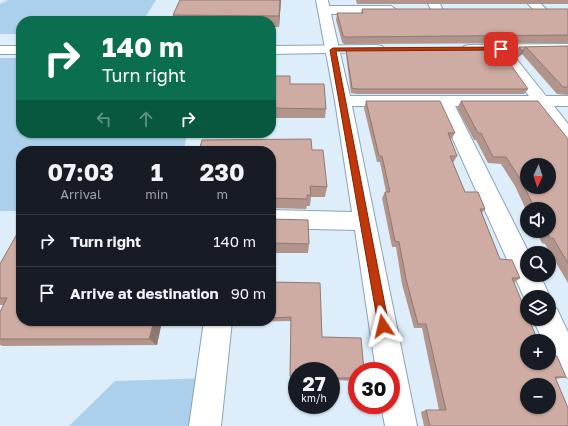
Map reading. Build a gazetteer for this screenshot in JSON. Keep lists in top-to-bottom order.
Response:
{
  "north": "bottom",
  "page": {
    "turn": ["140 m", "Turn right"],
    "eta": [
      "07:03",
      "Arrival",
      "1",
      "min",
      "230",
      "m"
    ],
    "map_buttons": ["+", "−"],
    "list": [
      {
        "name": "Turn right",
        "value": "140 m"
      },
      {
        "name": "Arrive at destination",
        "value": "90 m"
      }
    ],
    "speed": "27 km/h",
    "limit": "30"
  }
}
